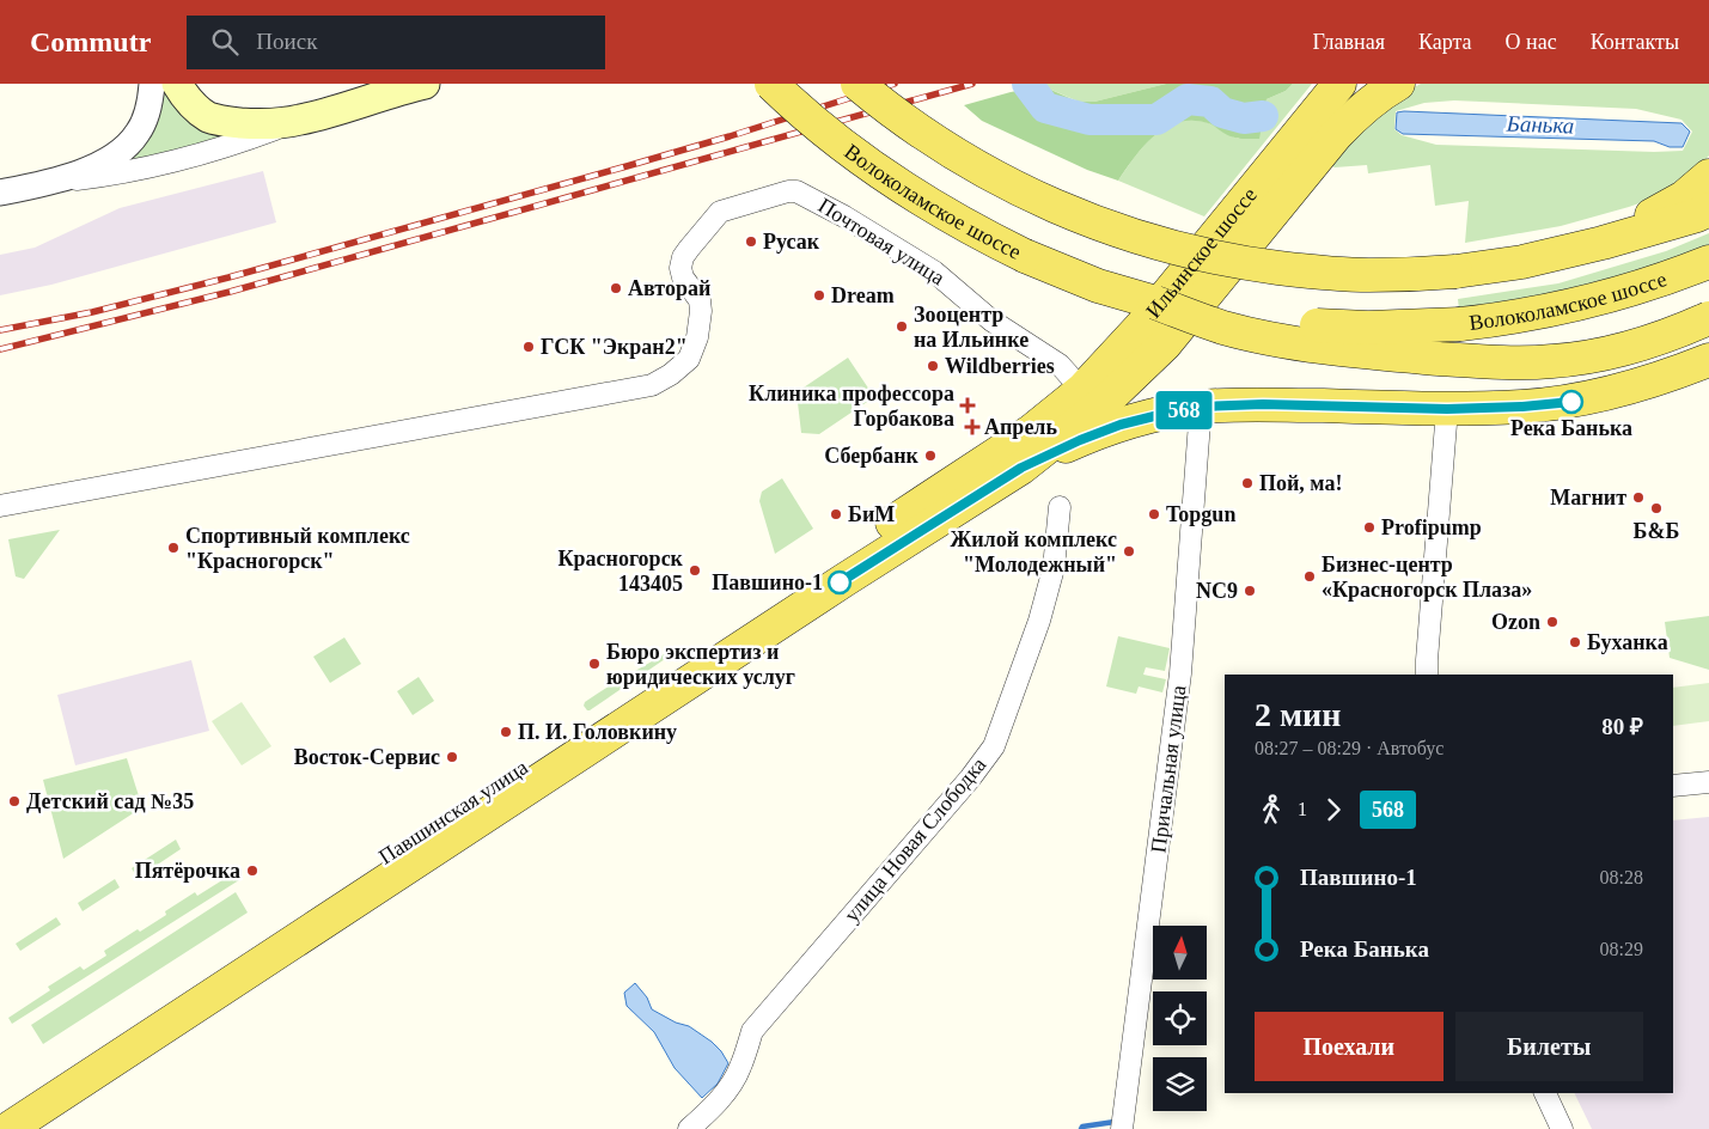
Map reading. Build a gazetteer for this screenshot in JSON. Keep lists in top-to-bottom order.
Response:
{
  "streets": {
    "main road": ["Волоколамское шоссе", "Ильинское шоссе", "Павшинская улица"],
    "street": ["Почтовая улица", "Причальная улица", "улица Новая Слободка"]
  },
  "crossings": [
    ["Почтовая улица", "Ильинское шоссе"],
    ["Ильинское шоссе", "Павшинская улица"]
  ],
  "water": ["Банька"],
  "places": {
    "other": [
      "Русак",
      "Авторай",
      "Dream",
      "Зооцентр на Ильинке",
      "ГСК \"Экран2\"",
      "Wildberries",
      "Река Банька",
      "Сбербанк",
      "Пой, ма!",
      "Магнит",
      "Б&Б",
      "БиМ",
      "Topgun",
      "Profipump",
      "Спортивный комплекс \"Красногорск\"",
      "Жилой комплекс \"Молодежный\"",
      "Красногорск 143405",
      "Бизнес-центр «Красногорск Плаза»",
      "Павшино-1",
      "NC9",
      "Ozon",
      "Буханка",
      "Бюро экспертиз и юридических услуг",
      "П. И. Головкину",
      "Восток-Сервис",
      "Детский сад №35",
      "Пятёрочка"
    ],
    "health": ["Клиника профессора Горбакова", "Апрель"]
  },
  "lines": ["bus line 568"],
  "north": "top",
  "page": {
    "header": "Commutr",
    "search": "Поиск",
    "nav": [
      "Главная",
      "Карта",
      "О нас",
      "Контакты"
    ],
    "on_map": "568",
    "heading": ["2 мин", "08:27 – 08:29 · Автобус", "80 ₽"],
    "legs": ["1", "568"],
    "list": [
      {
        "name": "Павшино-1",
        "value": "08:28"
      },
      {
        "name": "Река Банька",
        "value": "08:29"
      }
    ],
    "buttons": ["Поехали", "Билеты"]
  }
}
